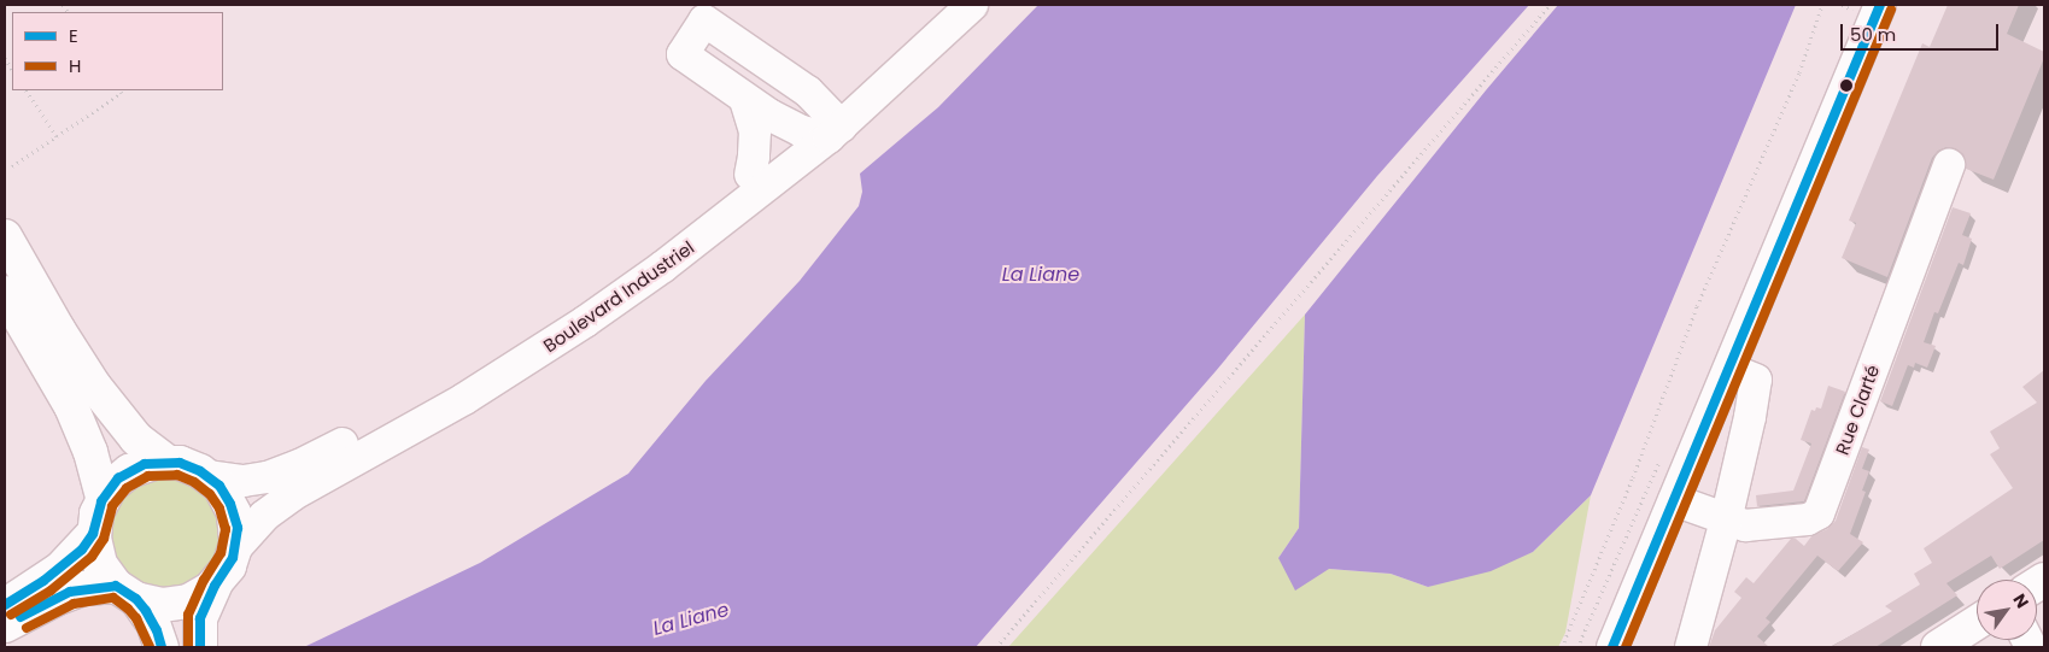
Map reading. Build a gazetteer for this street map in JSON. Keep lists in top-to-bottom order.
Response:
{
  "streets": {
    "street": ["Boulevard Industriel", "Rue Clarté"]
  },
  "water": ["La Liane"],
  "lines": ["transit line E", "transit line H"],
  "legend": ["E", "H"],
  "scale_bar": "50 m",
  "north": "top right"
}
